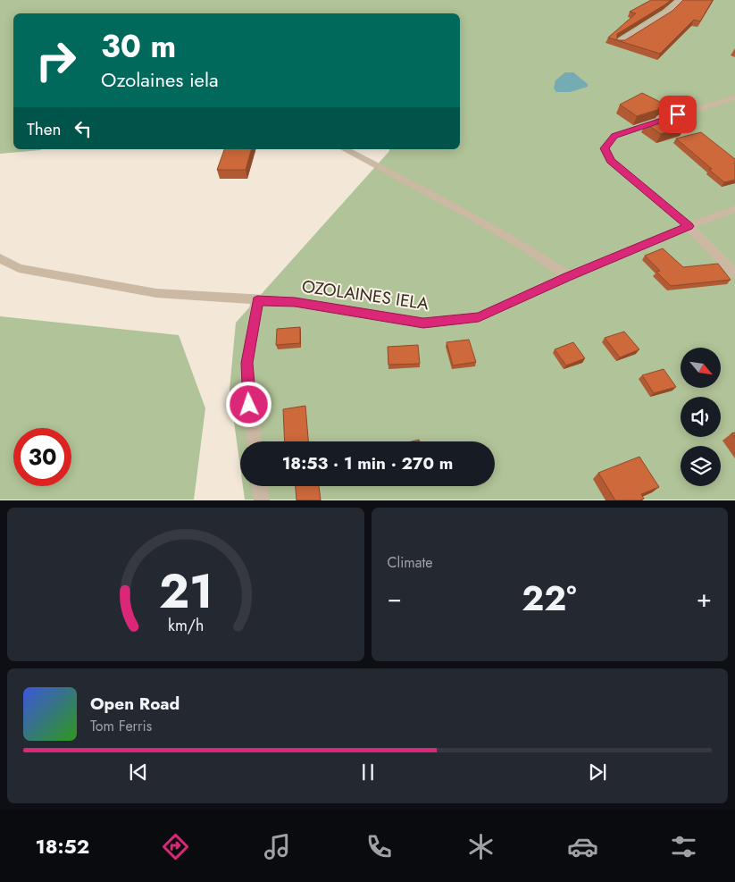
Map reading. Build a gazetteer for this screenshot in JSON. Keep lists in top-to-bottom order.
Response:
{
  "streets": {
    "street": ["OZOLAINES IELA"]
  },
  "north": "bottom right",
  "page": {
    "turn": ["30 m", "Ozolaines iela"],
    "then": "Then",
    "limit": "30",
    "trip": "18:53 · 1 min · 270 m",
    "tile": "Climate",
    "heat": ["−", "22°", "+"],
    "song": ["Open Road", "Tom Ferris"],
    "tabs": "18:52",
    "gauge": ["21", "km/h"]
  }
}
